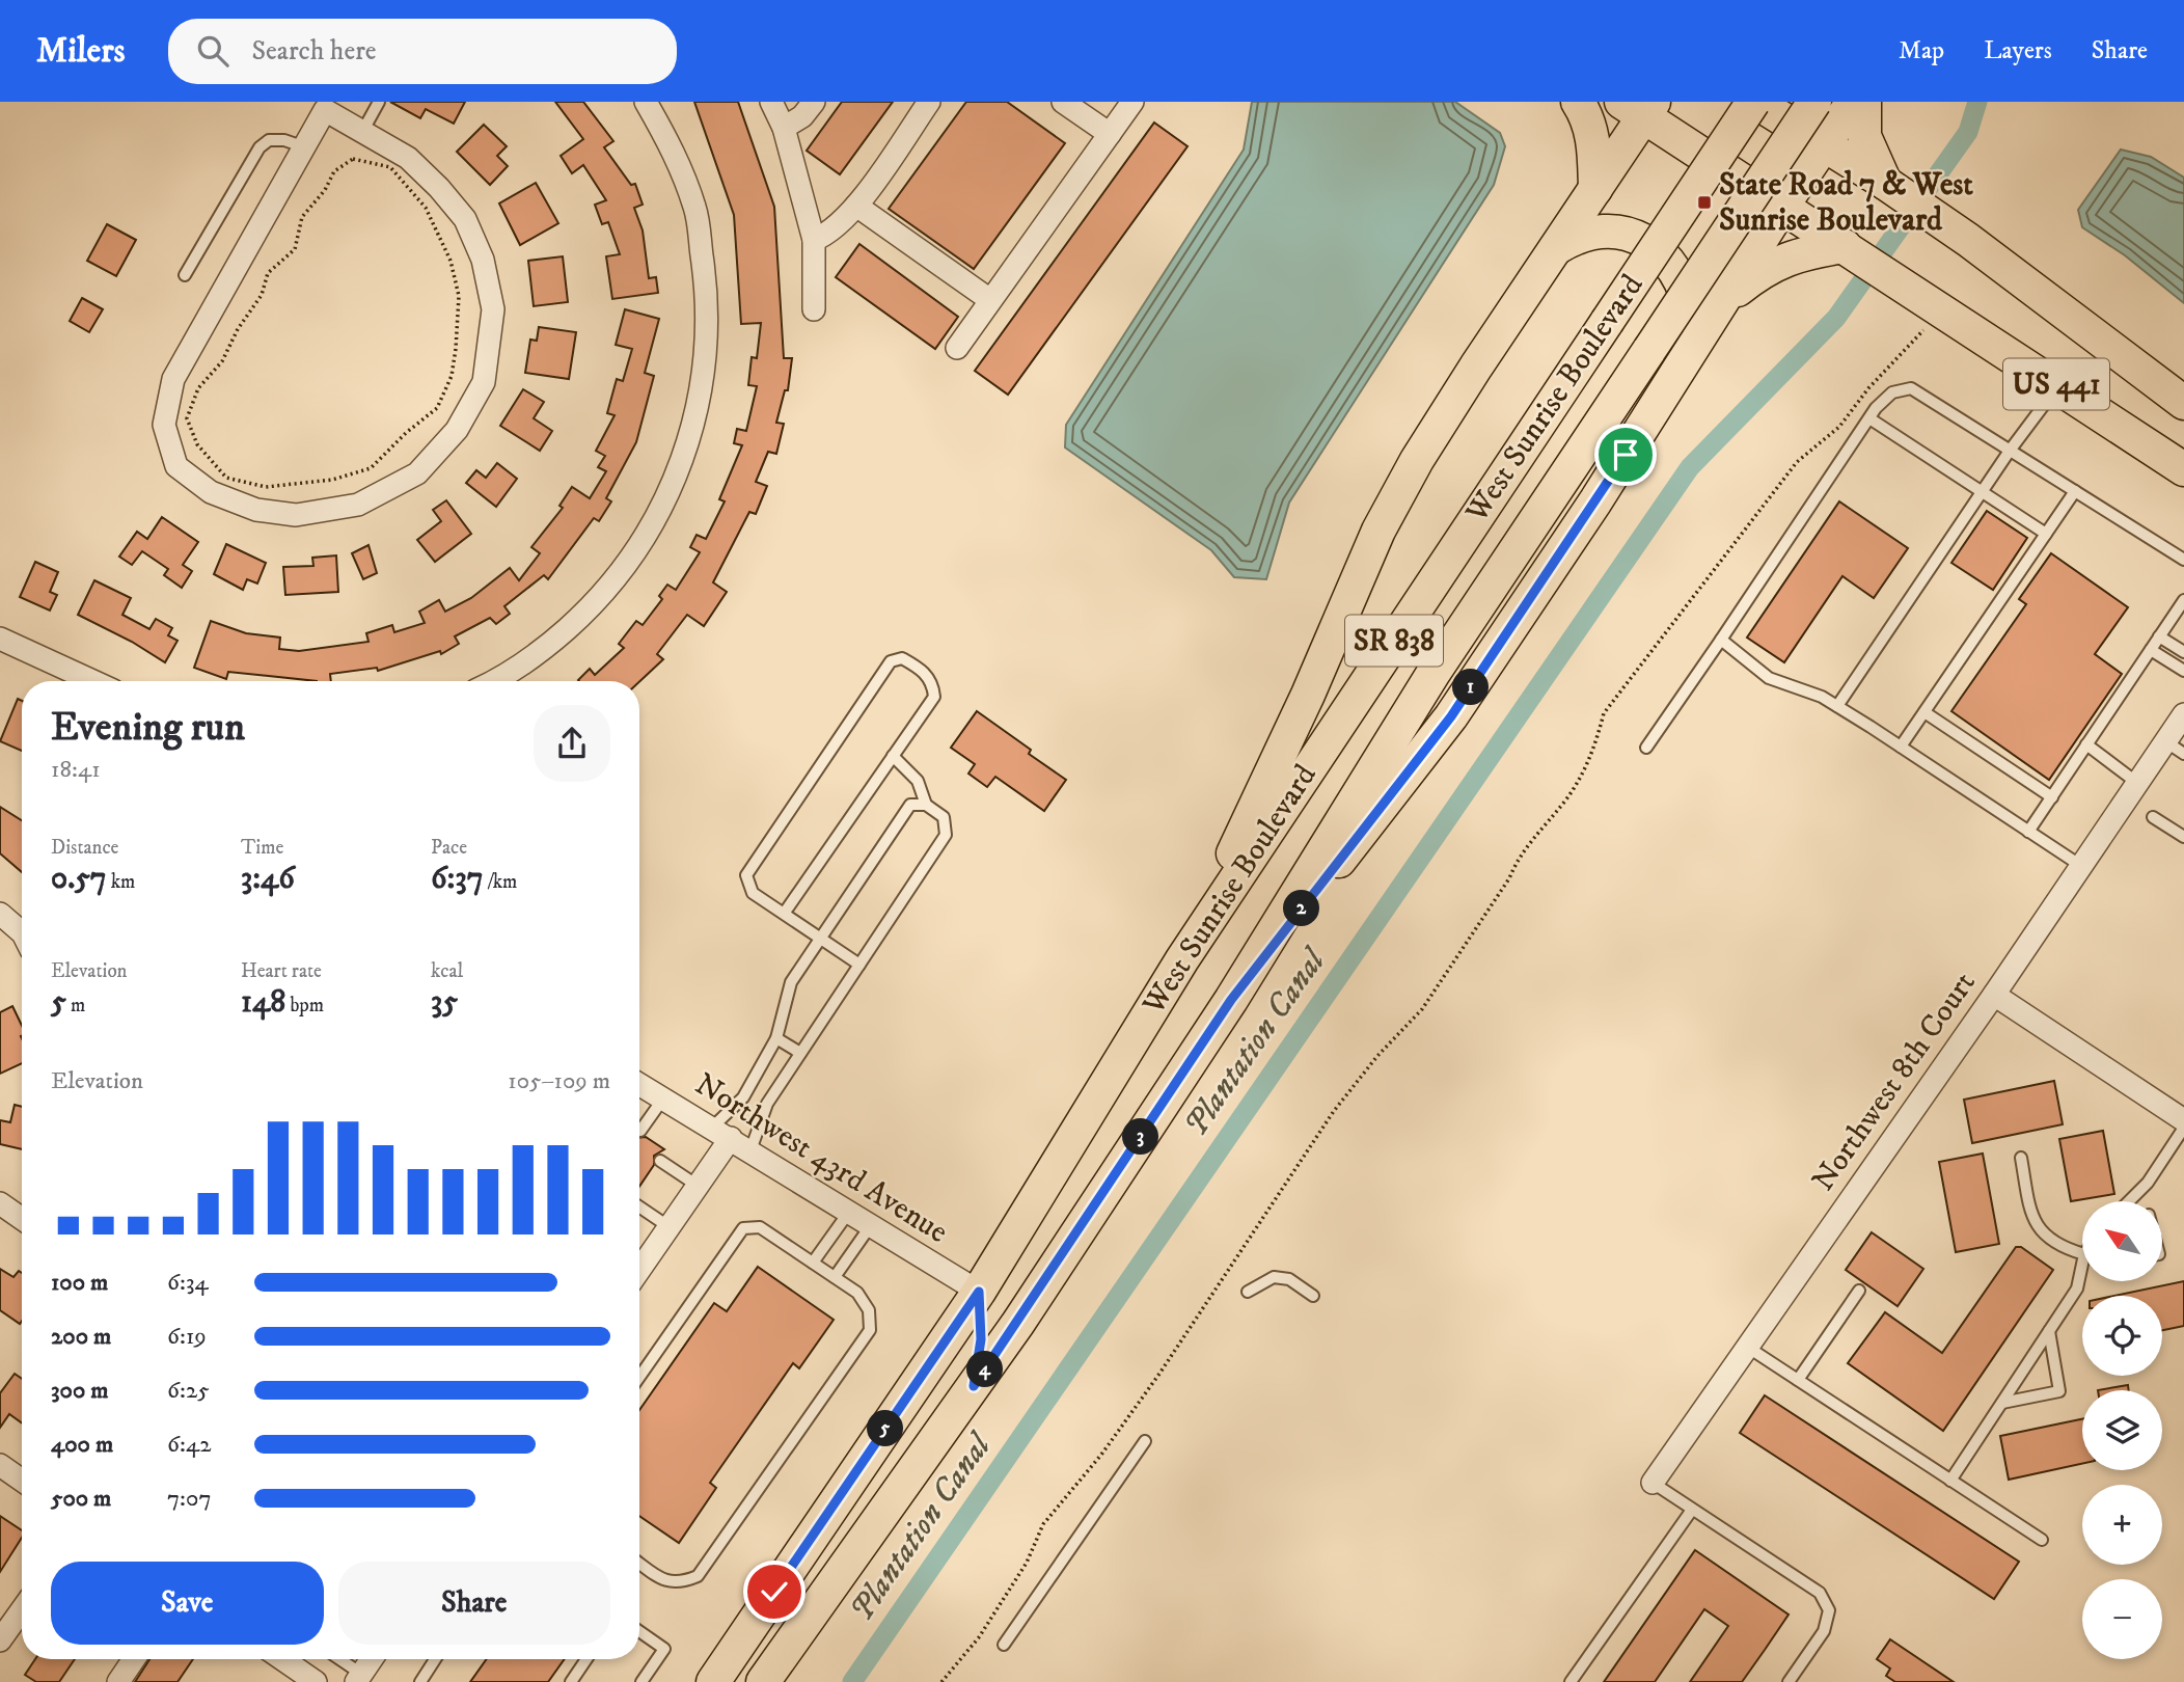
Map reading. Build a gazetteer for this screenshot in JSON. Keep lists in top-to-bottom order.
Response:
{
  "streets": {
    "main road": ["US 441", "West Sunrise Boulevard", "SR 838"],
    "street": ["Northwest 8th Court", "Northwest 43rd Avenue"]
  },
  "crossings": [
    ["US 441", "West Sunrise Boulevard"],
    ["West Sunrise Boulevard", "Northwest 43rd Avenue"]
  ],
  "water": ["Plantation Canal"],
  "places": {
    "transit": ["State Road 7 & West Sunrise Boulevard"]
  },
  "north": "top left",
  "page": {
    "header": "Milers",
    "search": "Search here",
    "nav": ["Map", "Layers", "Share"],
    "pins": [
      "1",
      "2",
      "3",
      "4",
      "5"
    ],
    "heading": ["Evening run", "18:41"],
    "stats": [
      ["Distance", "0.57 km"],
      ["Time", "3:46"],
      ["Pace", "6:37 /km"],
      ["Elevation", "5 m"],
      ["Heart rate", "148 bpm"],
      ["kcal", "35"]
    ],
    "chart": ["Elevation", "105–109 m"],
    "map_buttons": ["+", "−"],
    "list": [
      {
        "name": "100 m",
        "note": "6:34"
      },
      {
        "name": "200 m",
        "note": "6:19"
      },
      {
        "name": "300 m",
        "note": "6:25"
      },
      {
        "name": "400 m",
        "note": "6:42"
      },
      {
        "name": "500 m",
        "note": "7:07"
      }
    ],
    "buttons": ["Save", "Share"]
  }
}
